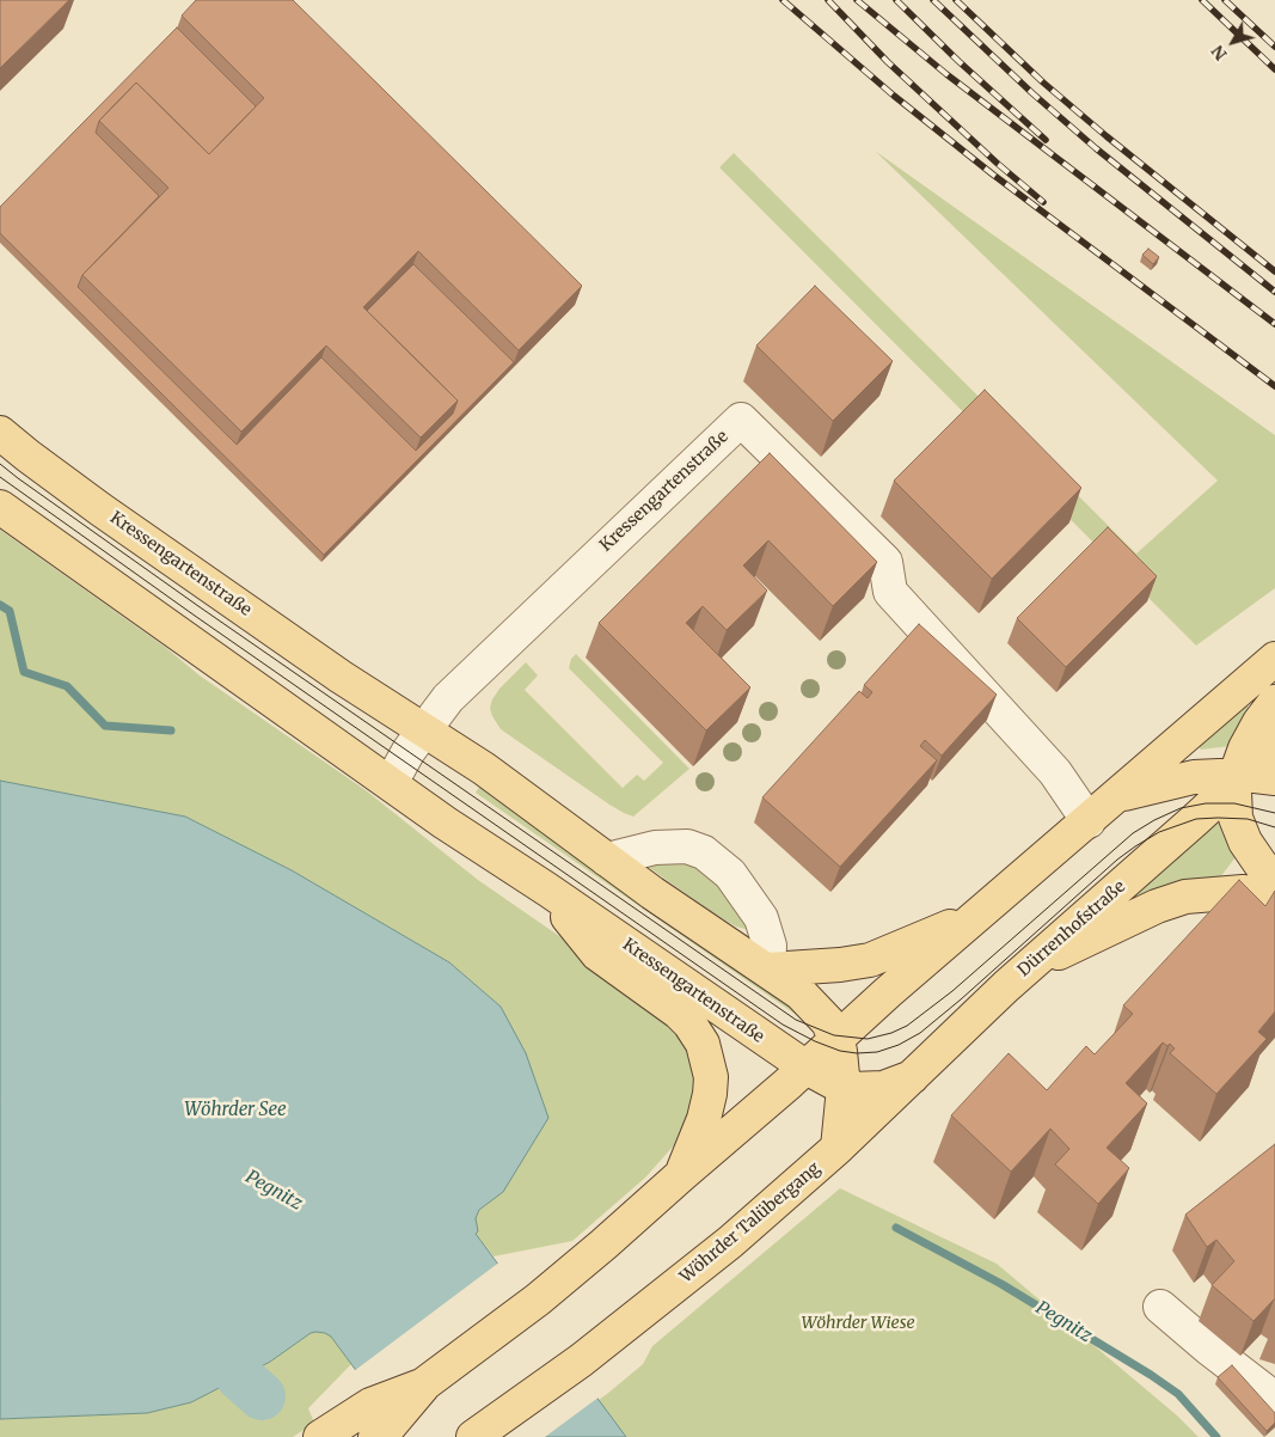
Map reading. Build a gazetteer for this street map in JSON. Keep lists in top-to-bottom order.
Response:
{
  "streets": {
    "main road": ["Kressengartenstraße", "Dürrenhofstraße", "Wöhrder Talübergang"]
  },
  "crossings": [
    ["Kressengartenstraße", "Dürrenhofstraße"],
    ["Kressengartenstraße", "Wöhrder Talübergang"],
    ["Dürrenhofstraße", "Wöhrder Talübergang"]
  ],
  "water": ["Wöhrder See", "Pegnitz"],
  "parks": ["Wöhrder Wiese"],
  "north": "bottom left"
}
